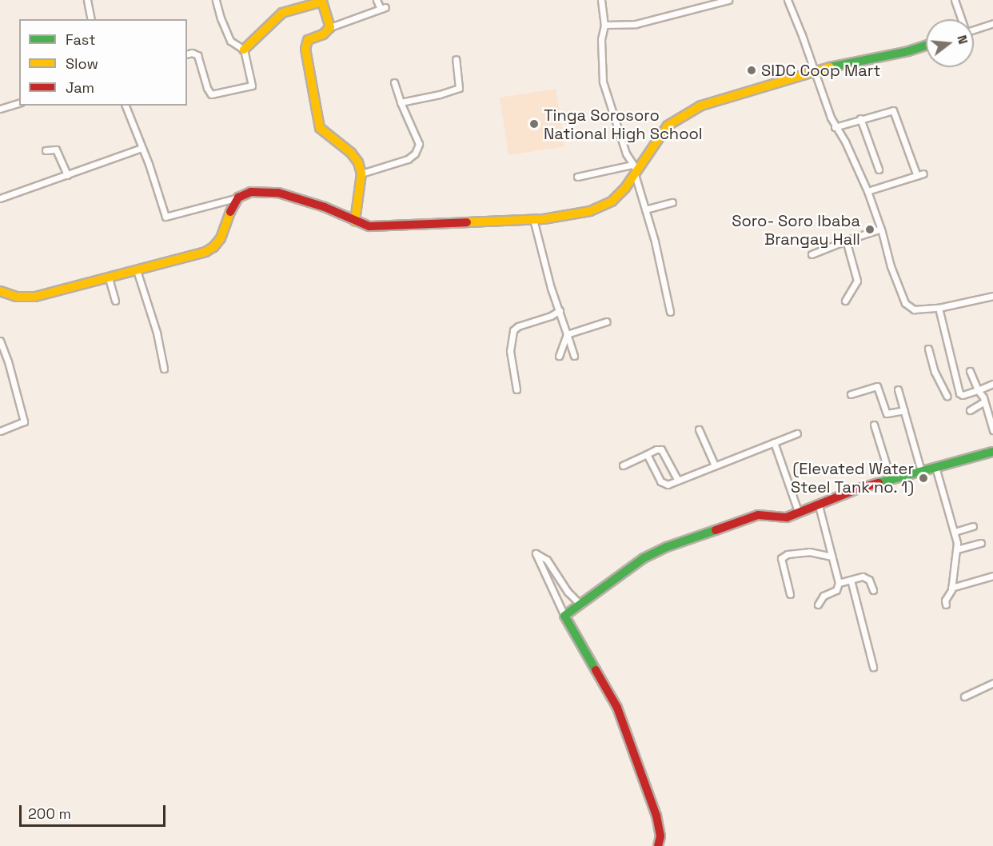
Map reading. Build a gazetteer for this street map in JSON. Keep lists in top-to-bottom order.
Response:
{
  "places": [
    "SIDC Coop Mart",
    "Tinga Sorosoro National High School",
    "Soro- Soro Ibaba Brangay Hall",
    "(Elevated Water Steel Tank no. 1)"
  ],
  "legend": ["Fast", "Slow", "Jam"],
  "scale_bar": "200 m",
  "north": "right"
}
